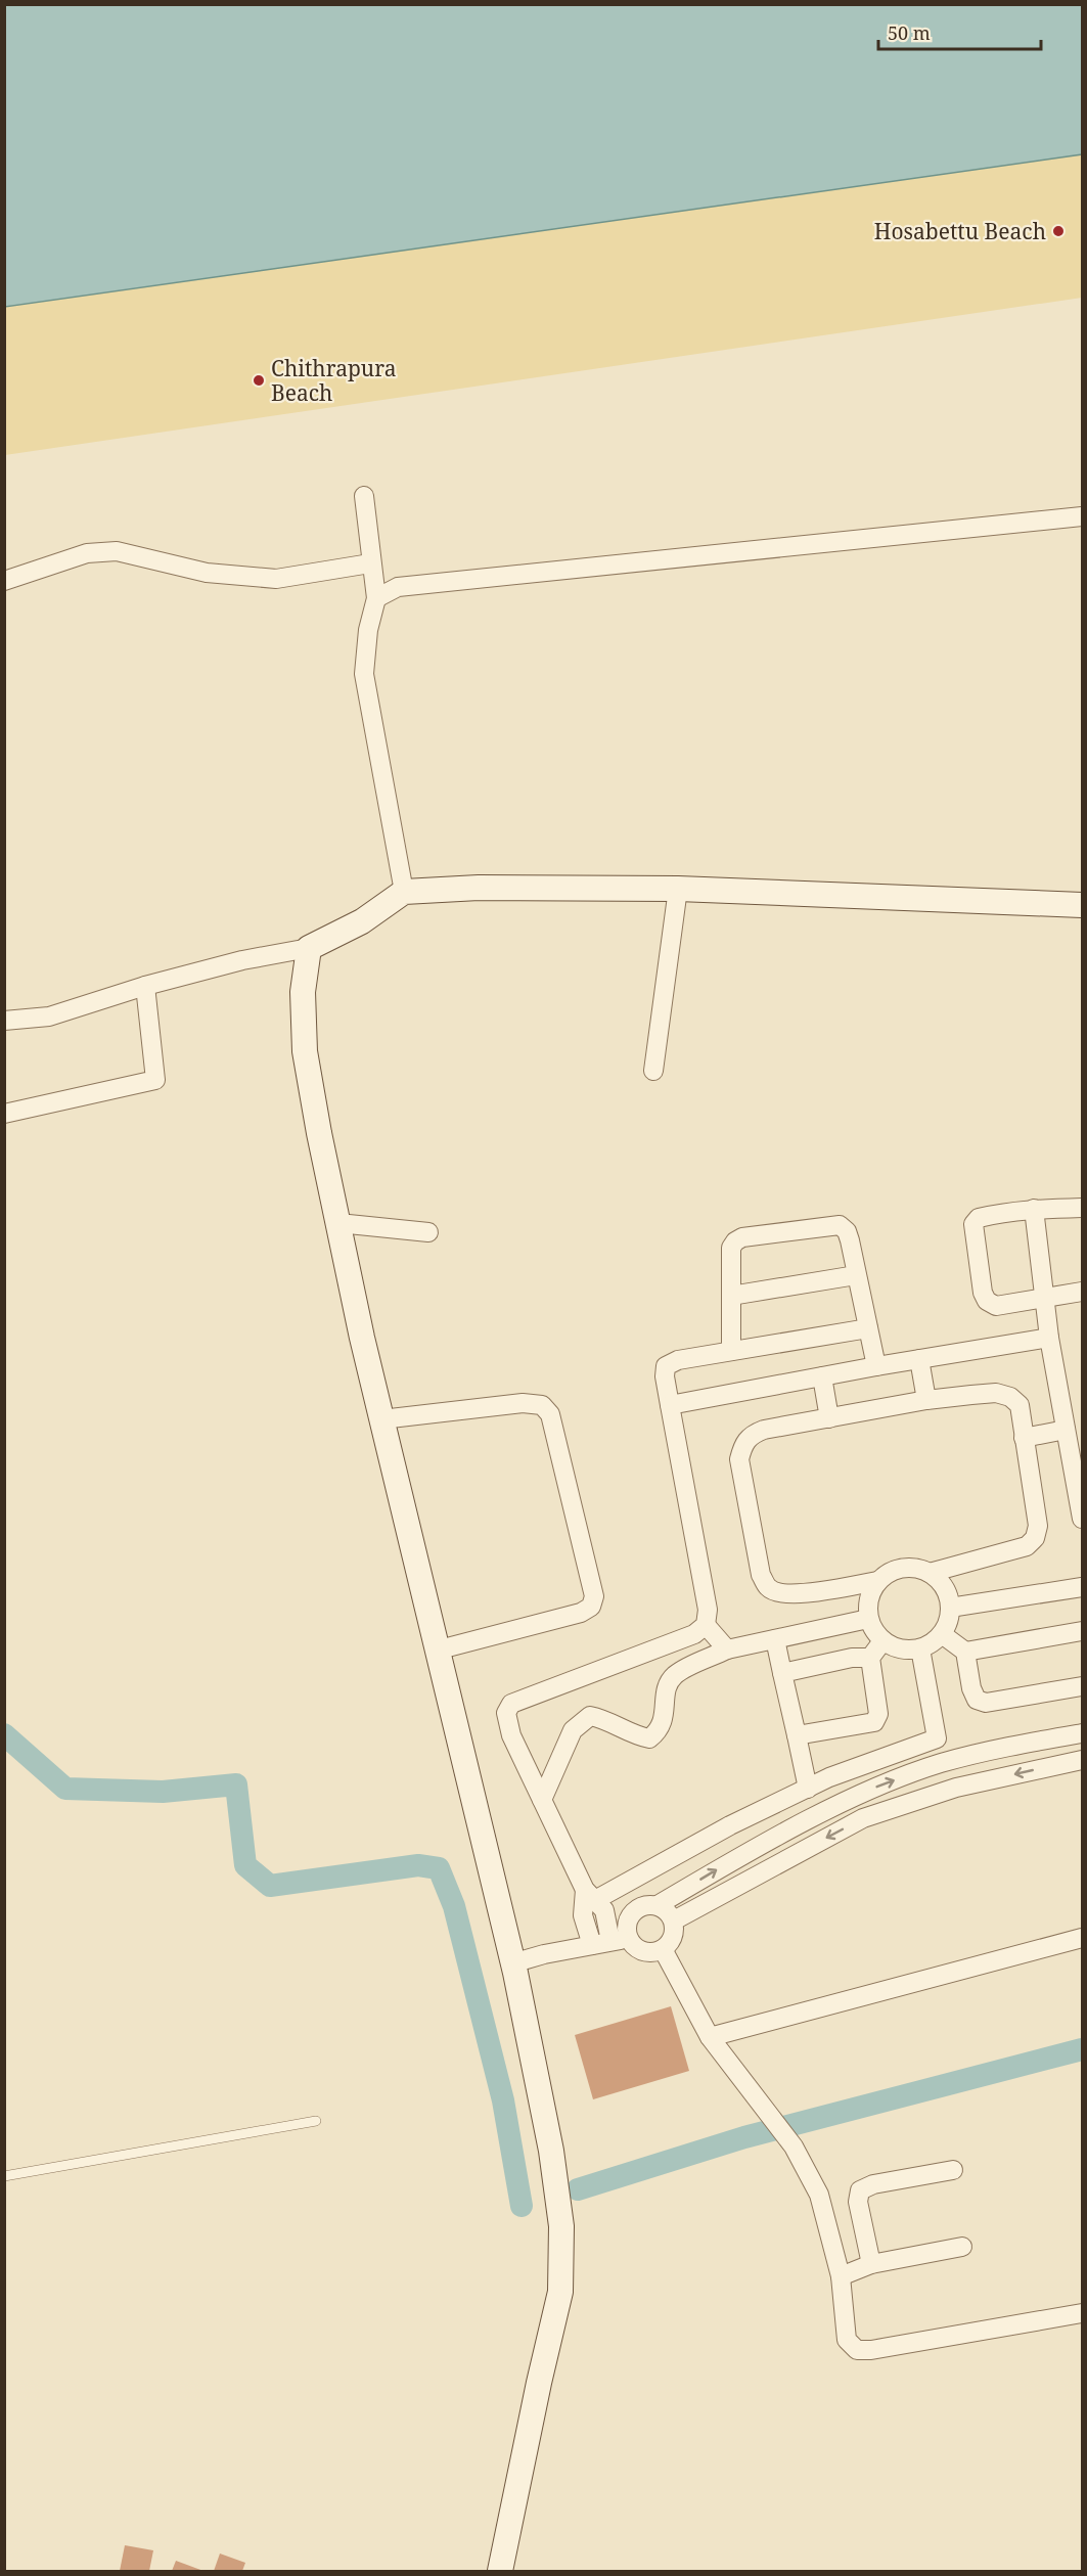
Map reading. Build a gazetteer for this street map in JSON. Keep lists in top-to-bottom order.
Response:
{
  "places": ["Hosabettu Beach", "Chithrapura Beach"],
  "scale_bar": "50 m"
}
